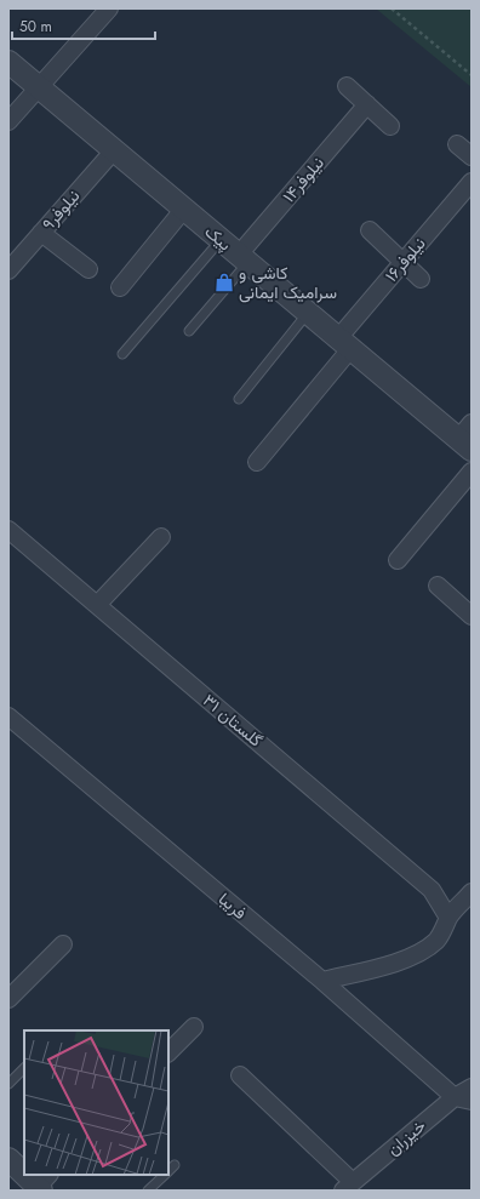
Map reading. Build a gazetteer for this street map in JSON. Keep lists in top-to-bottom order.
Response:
{
  "streets": {
    "street": [
      "نیلوفر۱۴",
      "نیلوفر۹",
      "پیک",
      "نیلوفر۱۶",
      "گلستان ۳۱",
      "فریبا",
      "خیزران"
    ]
  },
  "crossings": [
    ["نیلوفر۱۴", "پیک"],
    ["نیلوفر۹", "پیک"],
    ["پیک", "نیلوفر۱۶"],
    ["فریبا", "خیزران"]
  ],
  "places": {
    "shop": ["کاشی و سرامیک ایمانی"]
  },
  "scale_bar": "50 m"
}
